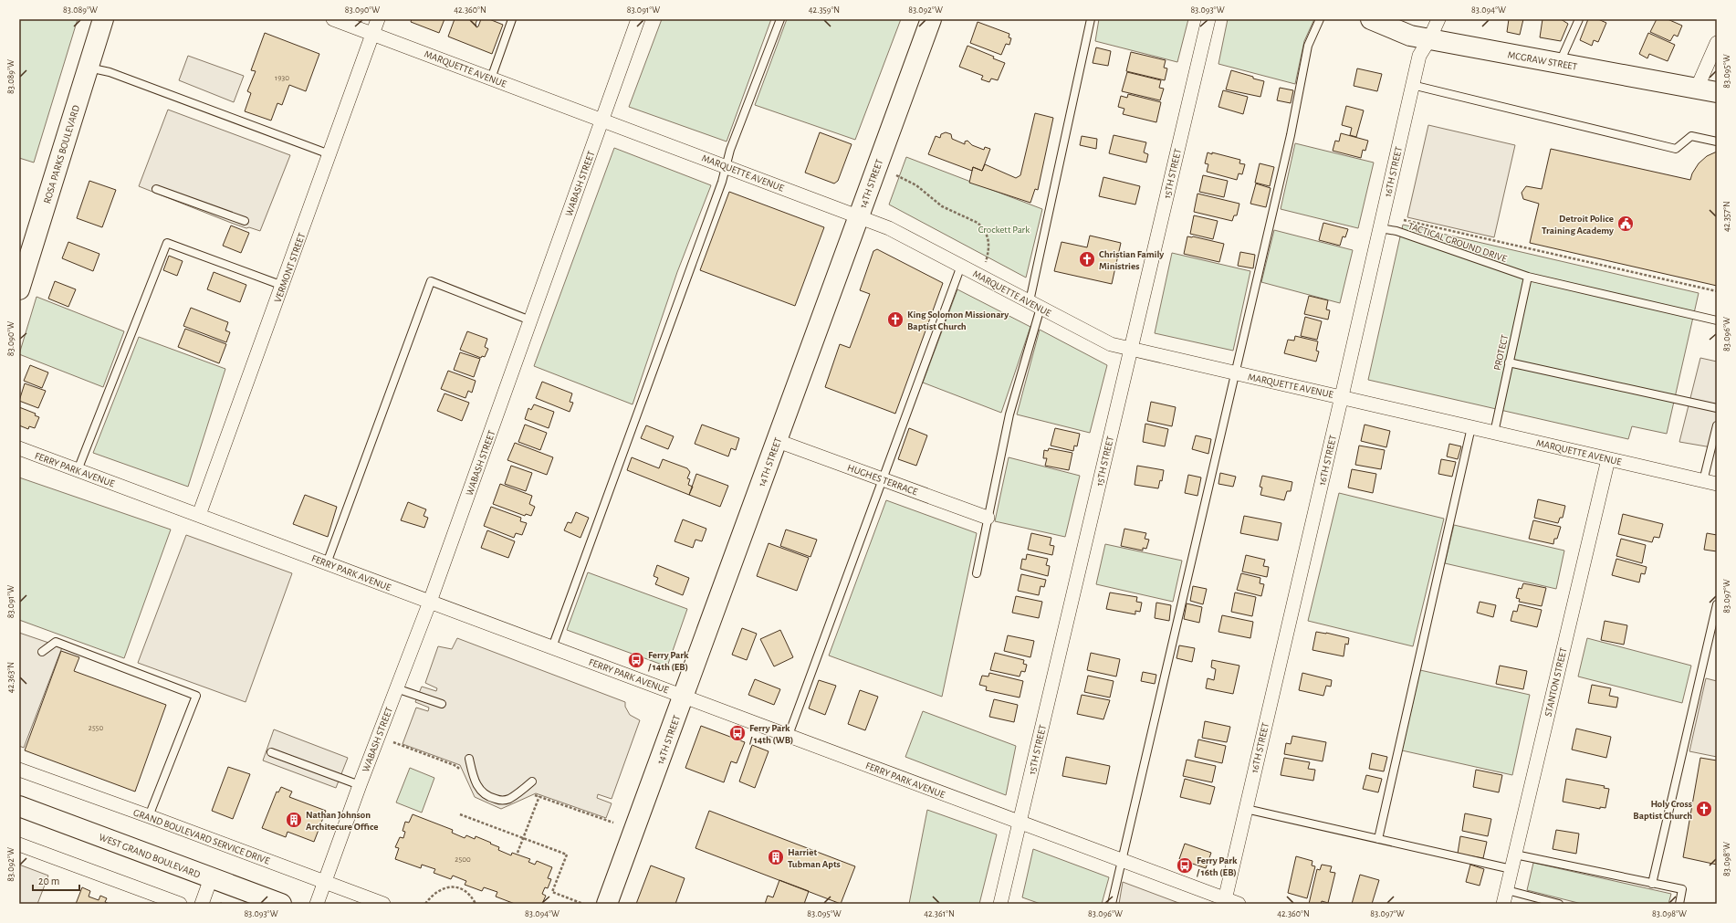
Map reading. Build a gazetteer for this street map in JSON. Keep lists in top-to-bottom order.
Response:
{
  "streets": {
    "street": [
      "MCGRAW STREET",
      "MARQUETTE AVENUE",
      "ROSA PARKS BOULEVARD",
      "16TH STREET",
      "15TH STREET",
      "WABASH STREET",
      "14TH STREET",
      "VERMONT STREET",
      "FERRY PARK AVENUE",
      "HUGHES TERRACE",
      "STANTON STREET",
      "GRAND BOULEVARD SERVICE DRIVE",
      "WEST GRAND BOULEVARD"
    ],
    "lane": ["TACTICAL GROUND DRIVE", "PROTECT"]
  },
  "crossings": [
    ["MCGRAW STREET", "16TH STREET"],
    ["MARQUETTE AVENUE", "16TH STREET"],
    ["MARQUETTE AVENUE", "15TH STREET"],
    ["MARQUETTE AVENUE", "WABASH STREET"],
    ["MARQUETTE AVENUE", "14TH STREET"],
    ["MARQUETTE AVENUE", "VERMONT STREET"],
    ["MARQUETTE AVENUE", "PROTECT"],
    ["MARQUETTE AVENUE", "STANTON STREET"],
    ["16TH STREET", "TACTICAL GROUND DRIVE"],
    ["16TH STREET", "FERRY PARK AVENUE"],
    ["15TH STREET", "FERRY PARK AVENUE"],
    ["WABASH STREET", "FERRY PARK AVENUE"],
    ["WABASH STREET", "GRAND BOULEVARD SERVICE DRIVE"],
    ["14TH STREET", "FERRY PARK AVENUE"],
    ["14TH STREET", "HUGHES TERRACE"],
    ["TACTICAL GROUND DRIVE", "PROTECT"],
    ["VERMONT STREET", "FERRY PARK AVENUE"]
  ],
  "parks": ["Crockett Park"],
  "places": {
    "public building": ["Detroit Police Training Academy"],
    "church": ["Christian Family Ministries", "King Solomon Missionary Baptist Church", "Holy Cross Baptist Church"],
    "bus stop": ["Ferry Park / 14th (EB)", "Ferry Park / 14th (WB)", "Ferry Park / 16th (EB)"],
    "building": ["Nathan Johnson Architecure Office", "Harriet Tubman Apts"]
  },
  "house_numbers": ["1930", "2550", "2500"],
  "scale_bar": "20 m",
  "coordinates": [
    "83.089°W",
    "83.090°W",
    "42.360°N",
    "83.091°W",
    "42.359°N",
    "83.092°W",
    "83.093°W",
    "83.094°W",
    "83.095°W",
    "42.357°N",
    "83.096°W",
    "83.097°W",
    "42.363°N",
    "83.098°W",
    "42.361°N"
  ]
}
